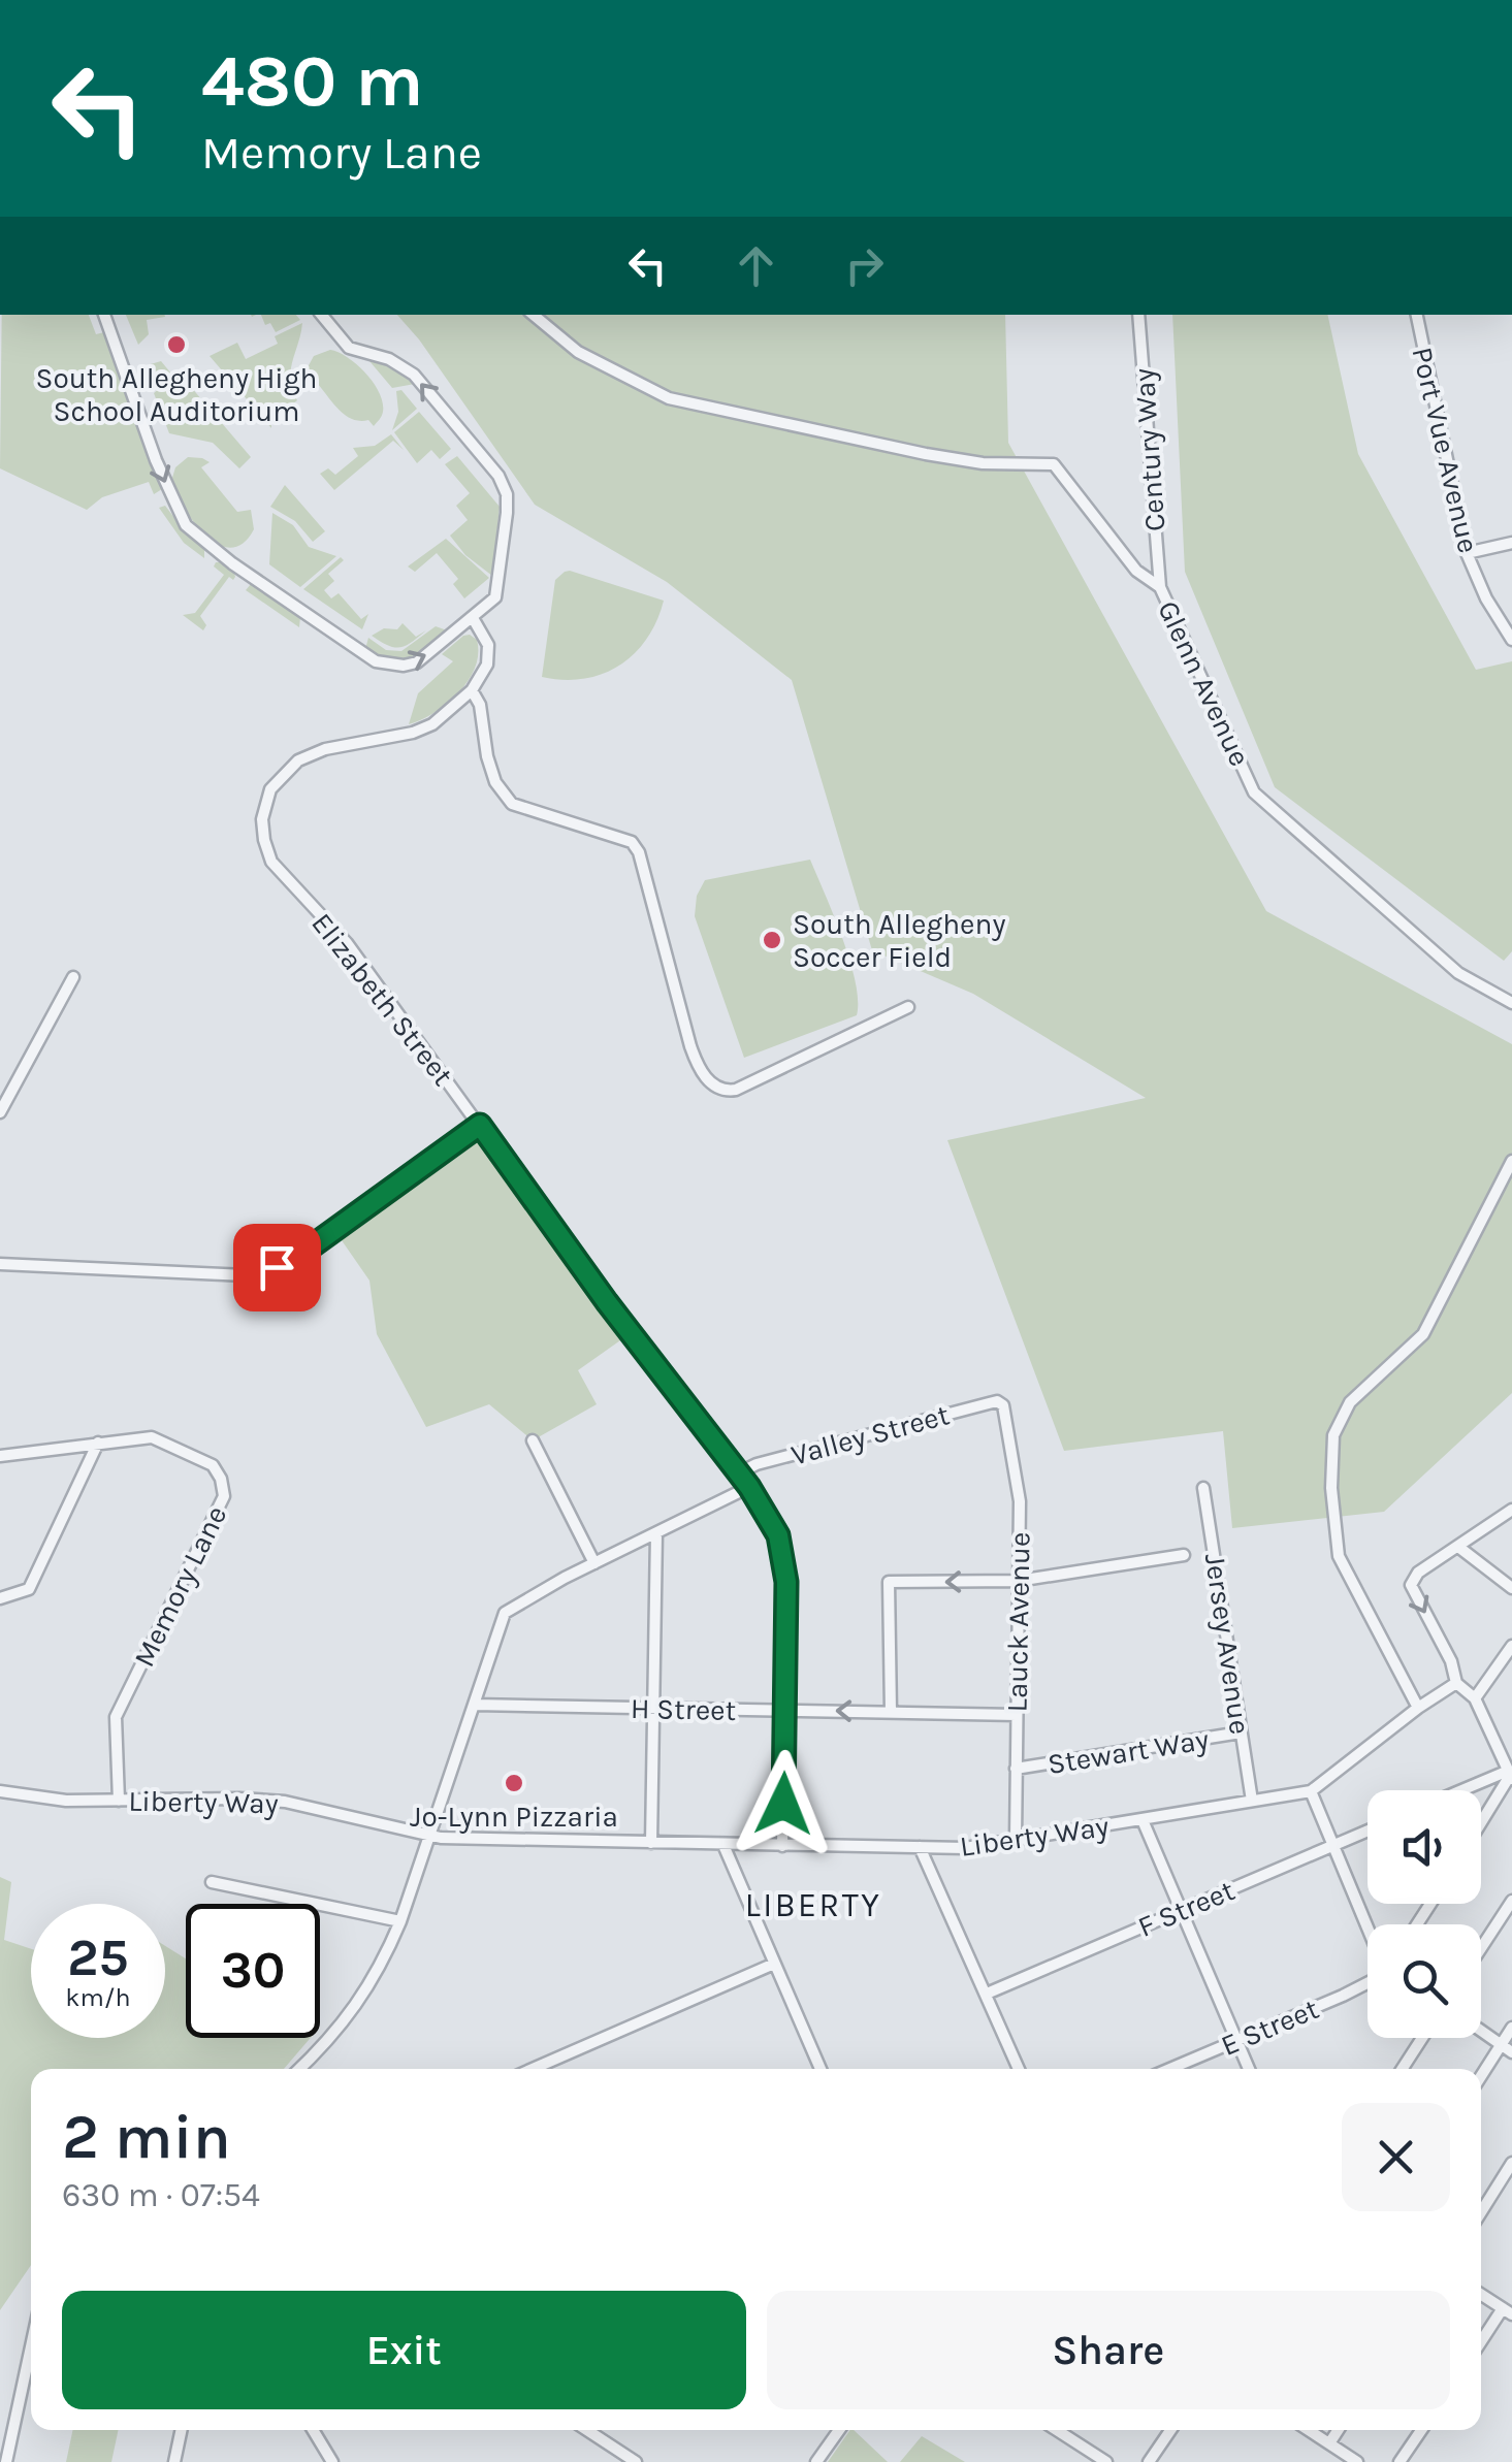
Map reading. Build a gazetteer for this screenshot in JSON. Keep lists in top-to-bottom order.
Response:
{
  "streets": {
    "street": [
      "Century Way",
      "Port Vue Avenue",
      "Glenn Avenue",
      "Elizabeth Street",
      "Valley Street",
      "Memory Lane",
      "Lauck Avenue",
      "Jersey Avenue",
      "H Street",
      "Stewart Way",
      "Liberty Way",
      "F Street",
      "E Street"
    ]
  },
  "crossings": [
    ["Century Way", "Glenn Avenue"],
    ["Elizabeth Street", "Valley Street"],
    ["Elizabeth Street", "H Street"],
    ["Elizabeth Street", "Liberty Way"],
    ["Valley Street", "Lauck Avenue"],
    ["Memory Lane", "Liberty Way"],
    ["Lauck Avenue", "H Street"],
    ["Lauck Avenue", "Stewart Way"],
    ["Lauck Avenue", "Liberty Way"],
    ["Jersey Avenue", "Stewart Way"],
    ["Jersey Avenue", "Liberty Way"]
  ],
  "districts": ["LIBERTY"],
  "places": ["South Allegheny High School Auditorium", "South Allegheny Soccer Field", "Jo-Lynn Pizzaria"],
  "page": {
    "turn": ["480 m", "Memory Lane"],
    "speed": "25 km/h",
    "limit": "30",
    "heading": ["2 min", "630 m · 07:54"],
    "buttons": ["Exit", "Share"]
  }
}
